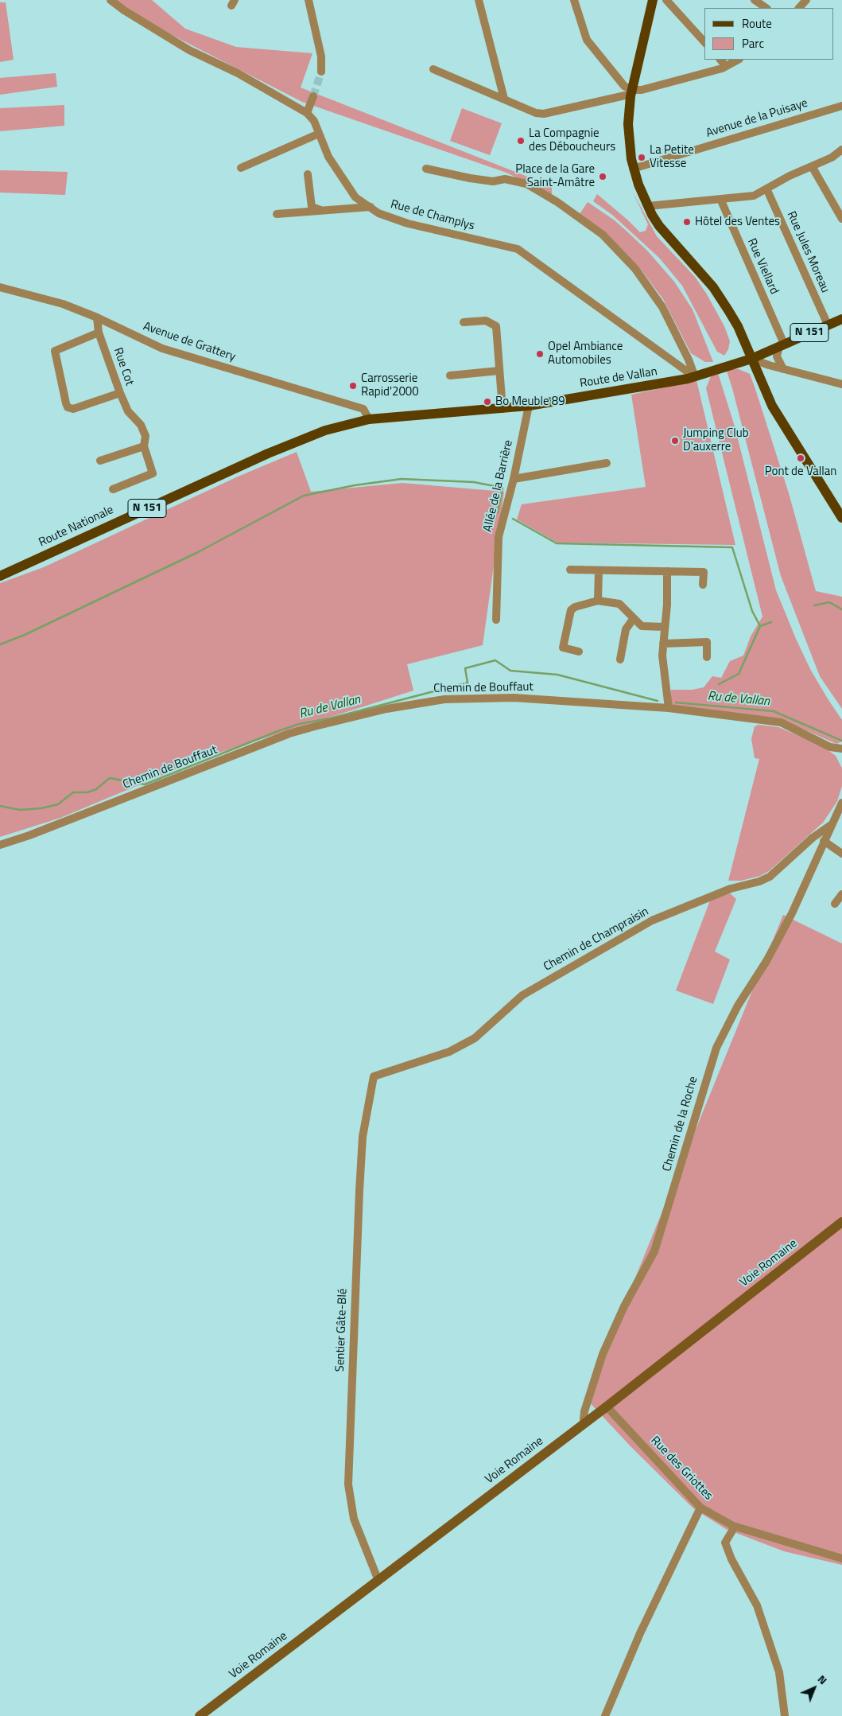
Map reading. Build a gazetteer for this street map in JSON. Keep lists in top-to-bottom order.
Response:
{
  "streets": {
    "main road": [
      "N 151",
      "Route de Vallan",
      "Route Nationale",
      "Voie Romaine"
    ],
    "street": [
      "Avenue de la Puisaye",
      "Rue de Champlys",
      "Rue Jules Moreau",
      "Rue Viellard",
      "Avenue de Grattery",
      "Rue Cot",
      "Allée de la Barrière",
      "Chemin de Bouffaut",
      "Chemin de Champraisin",
      "Chemin de la Roche",
      "Sentier Gâte-Blé",
      "Rue des Griottes"
    ]
  },
  "crossings": [
    ["Rue de Champlys", "N 151"],
    ["Rue de Champlys", "Route de Vallan"],
    ["Rue Jules Moreau", "N 151"],
    ["Rue Viellard", "N 151"],
    ["N 151", "Route de Vallan"],
    ["Avenue de Grattery", "Rue Cot"],
    ["Avenue de Grattery", "Route de Vallan"],
    ["Route de Vallan", "Allée de la Barrière"],
    ["Route de Vallan", "Route Nationale"],
    ["Chemin de Champraisin", "Chemin de la Roche"],
    ["Chemin de Champraisin", "Sentier Gâte-Blé"],
    ["Chemin de la Roche", "Voie Romaine"],
    ["Voie Romaine", "Sentier Gâte-Blé"],
    ["Voie Romaine", "Rue des Griottes"]
  ],
  "water": ["Ru de Vallan"],
  "places": [
    "La Compagnie des Déboucheurs",
    "La Petite Vitesse",
    "Place de la Gare Saint-Amâtre",
    "Hôtel des Ventes",
    "Opel Ambiance Automobiles",
    "Carrosserie Rapid'2000",
    "Bo Meuble 89",
    "Jumping Club D'auxerre",
    "Pont de Vallan"
  ],
  "legend": ["Route", "Parc"],
  "north": "top right"
}
